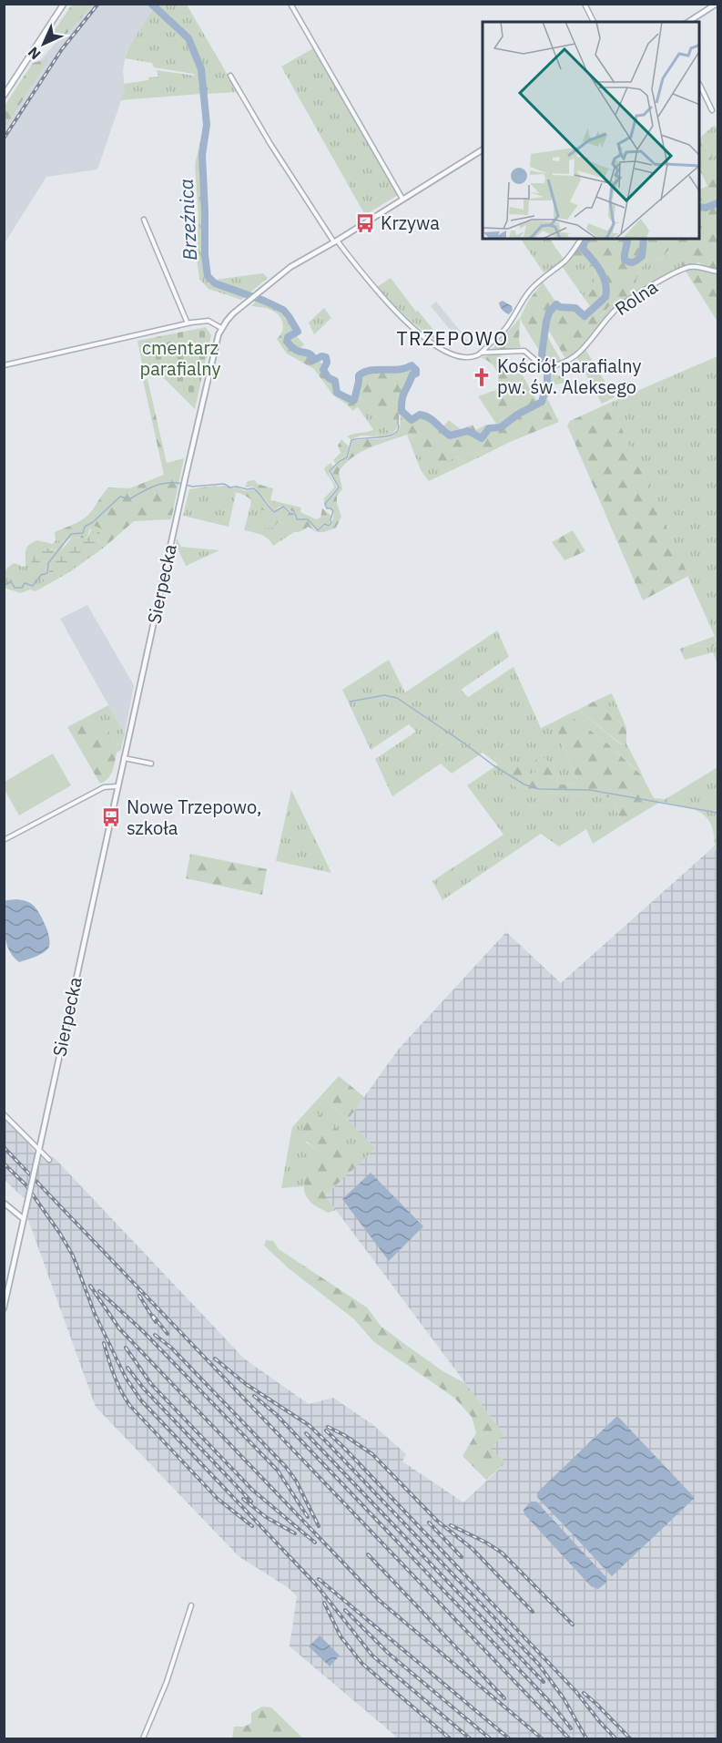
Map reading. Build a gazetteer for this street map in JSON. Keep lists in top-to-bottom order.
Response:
{
  "streets": {
    "street": ["Rolna", "Sierpecka"]
  },
  "districts": ["TRZEPOWO"],
  "water": ["Brzeźnica"],
  "parks": ["cmentarz parafialny"],
  "places": {
    "bus stop": ["Krzywa", "Nowe Trzepowo, szkoła"],
    "church": ["Kościół parafialny pw. św. Aleksego"]
  },
  "north": "bottom left"
}
